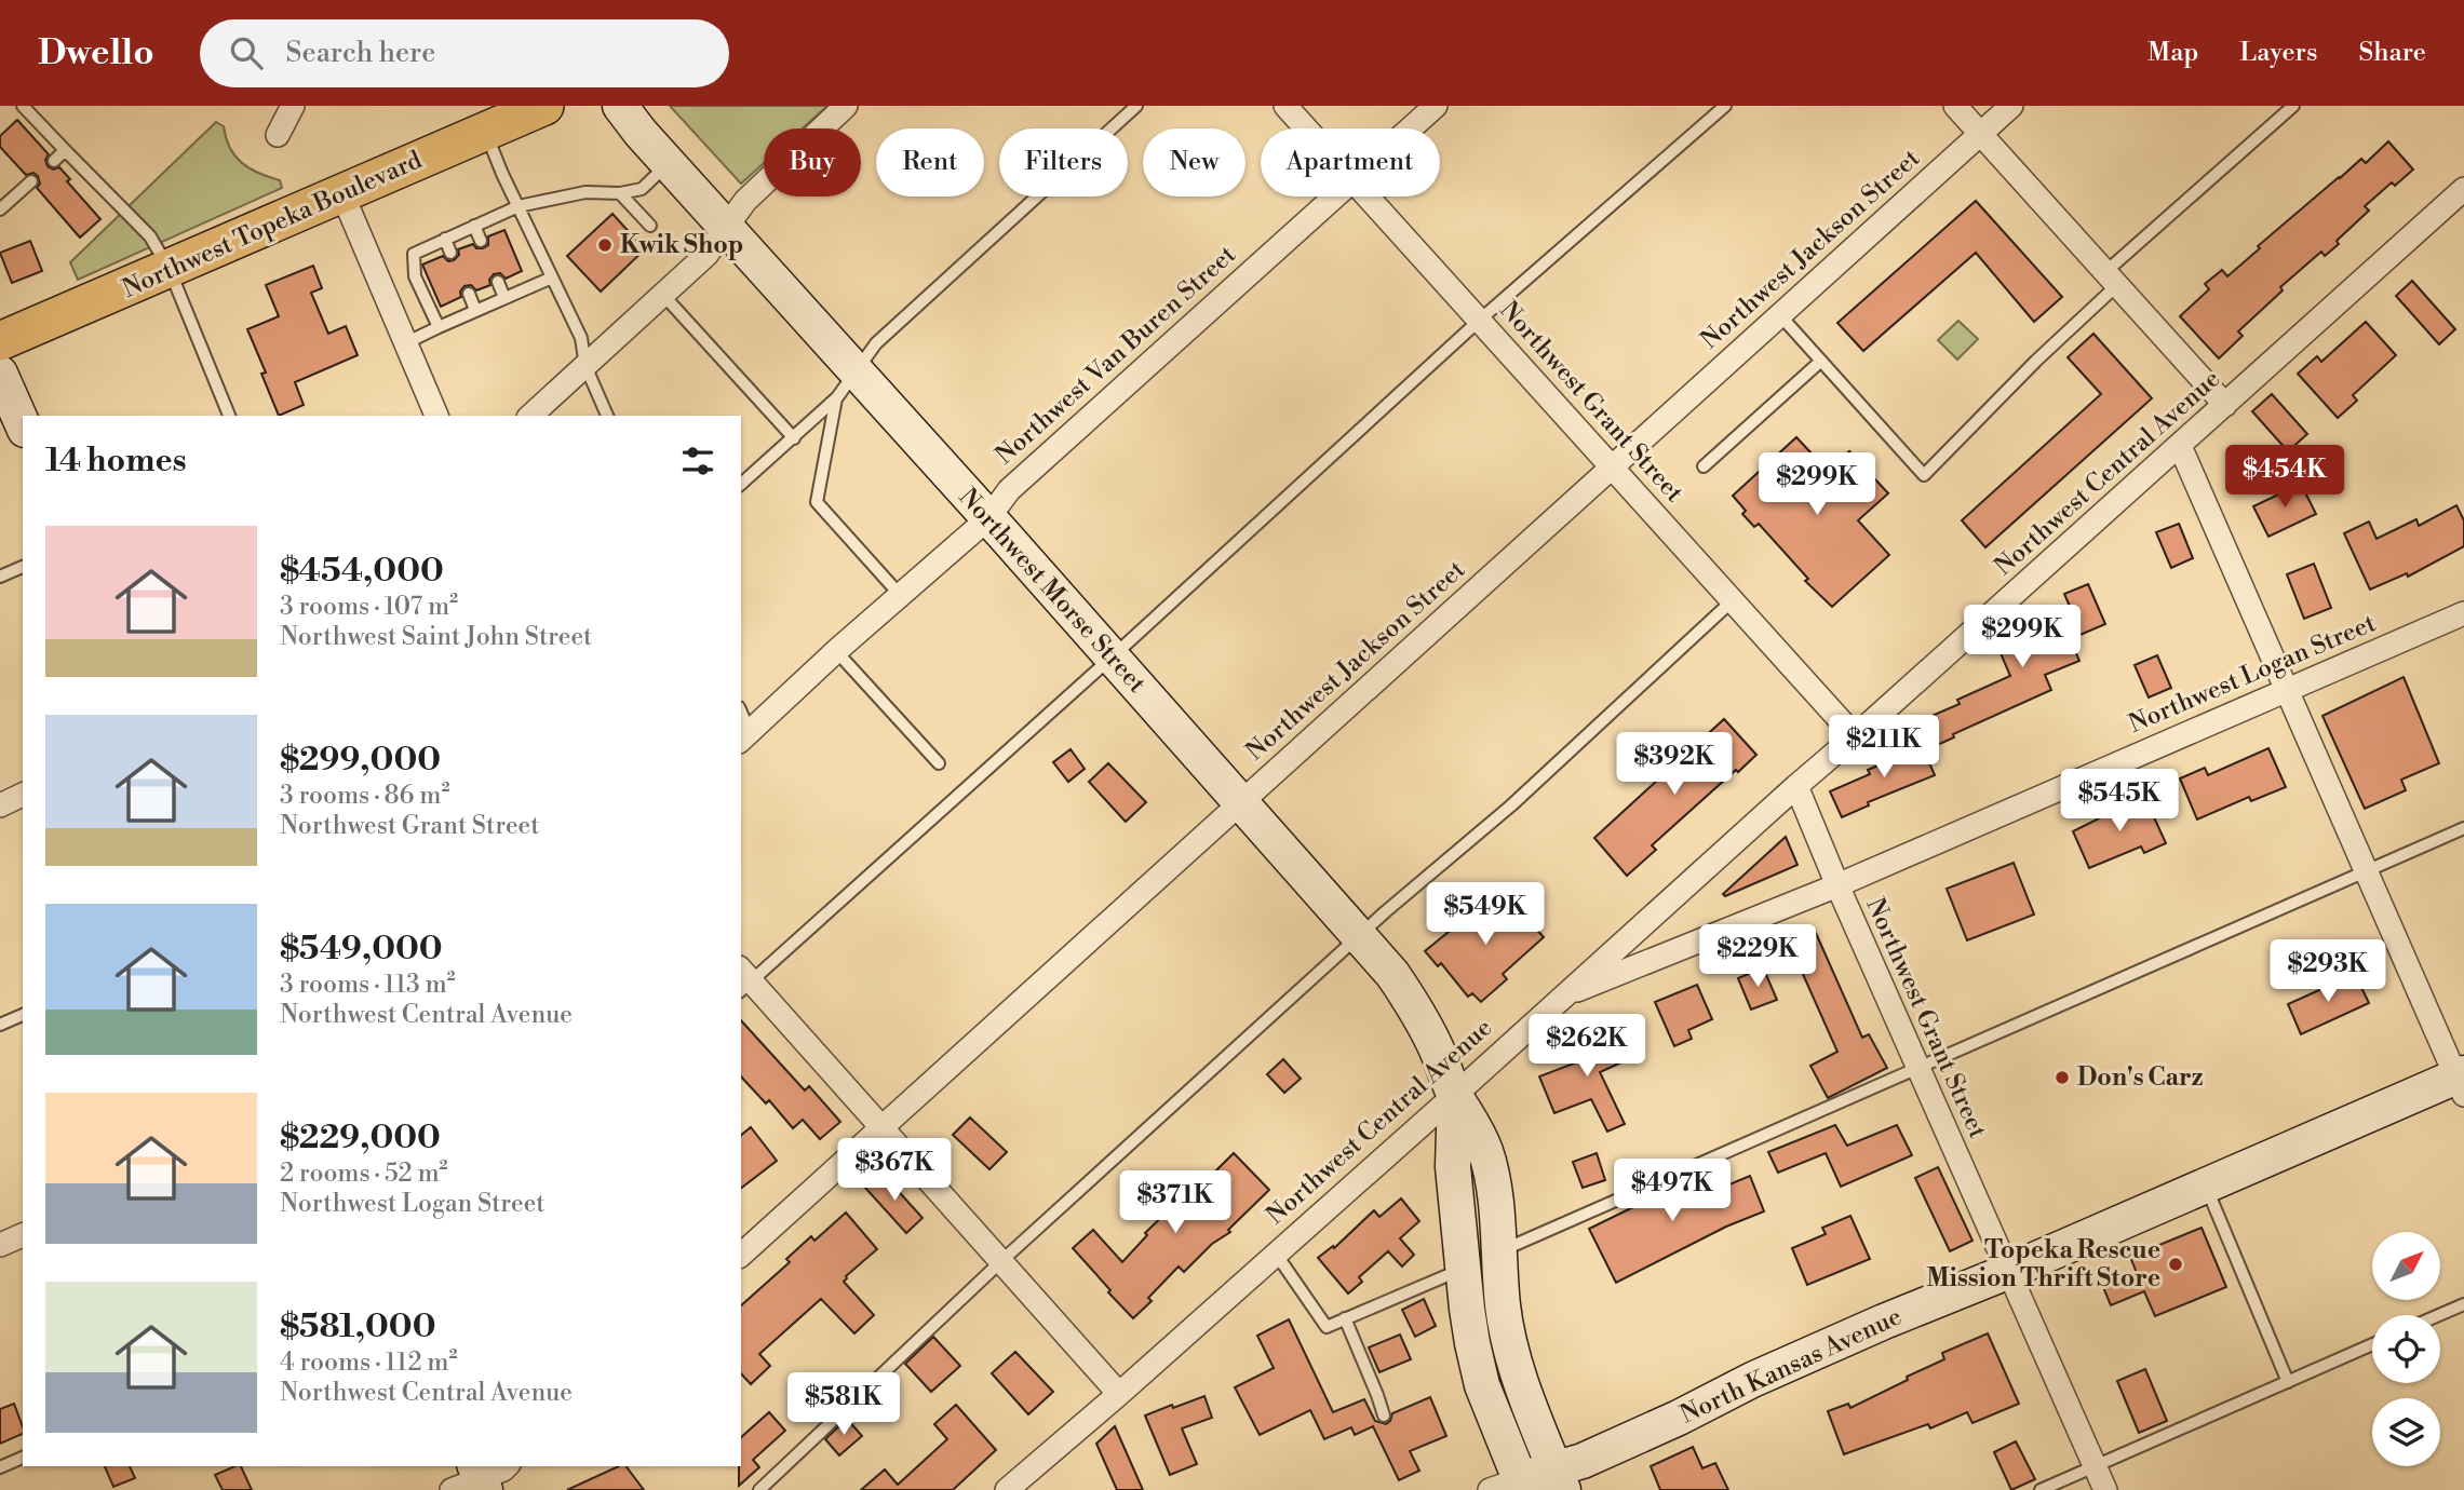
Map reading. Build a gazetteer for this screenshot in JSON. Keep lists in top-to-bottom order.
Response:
{
  "streets": {
    "main road": ["Northwest Topeka Boulevard", "Northwest Morse Street", "North Kansas Avenue"],
    "street": [
      "Northwest Jackson Street",
      "Northwest Van Buren Street",
      "Northwest Grant Street",
      "Northwest Central Avenue",
      "Northwest Logan Street"
    ]
  },
  "crossings": [
    ["Northwest Jackson Street", "Northwest Grant Street"],
    ["Northwest Jackson Street", "Northwest Morse Street"],
    ["Northwest Van Buren Street", "Northwest Morse Street"],
    ["Northwest Grant Street", "Northwest Central Avenue"],
    ["Northwest Grant Street", "Northwest Logan Street"],
    ["Northwest Grant Street", "North Kansas Avenue"],
    ["Northwest Central Avenue", "Northwest Morse Street"],
    ["Northwest Central Avenue", "Northwest Logan Street"],
    ["Northwest Morse Street", "North Kansas Avenue"]
  ],
  "places": ["Kwik Shop", "Don's Carz", "Topeka Rescue Mission Thrift Store"],
  "north": "top right",
  "page": {
    "header": "Dwello",
    "search": "Search here",
    "nav": ["Map", "Layers", "Share"],
    "chip": [
      "Buy",
      "Rent",
      "Filters",
      "New",
      "Apartment"
    ],
    "heading": "14 homes",
    "price": [
      "$454K",
      "$299K",
      "$299K",
      "$211K",
      "$392K",
      "$545K",
      "$549K",
      "$229K",
      "$293K",
      "$262K",
      "$367K",
      "$497K",
      "$371K",
      "$581K"
    ],
    "list": [
      {
        "name": "$454,000",
        "note": "3 rooms · 107 m² · Northwest Saint John Street"
      },
      {
        "name": "$299,000",
        "note": "3 rooms · 86 m² · Northwest Grant Street"
      },
      {
        "name": "$549,000",
        "note": "3 rooms · 113 m² · Northwest Central Avenue"
      },
      {
        "name": "$229,000",
        "note": "2 rooms · 52 m² · Northwest Logan Street"
      },
      {
        "name": "$581,000",
        "note": "4 rooms · 112 m² · Northwest Central Avenue"
      }
    ]
  }
}
